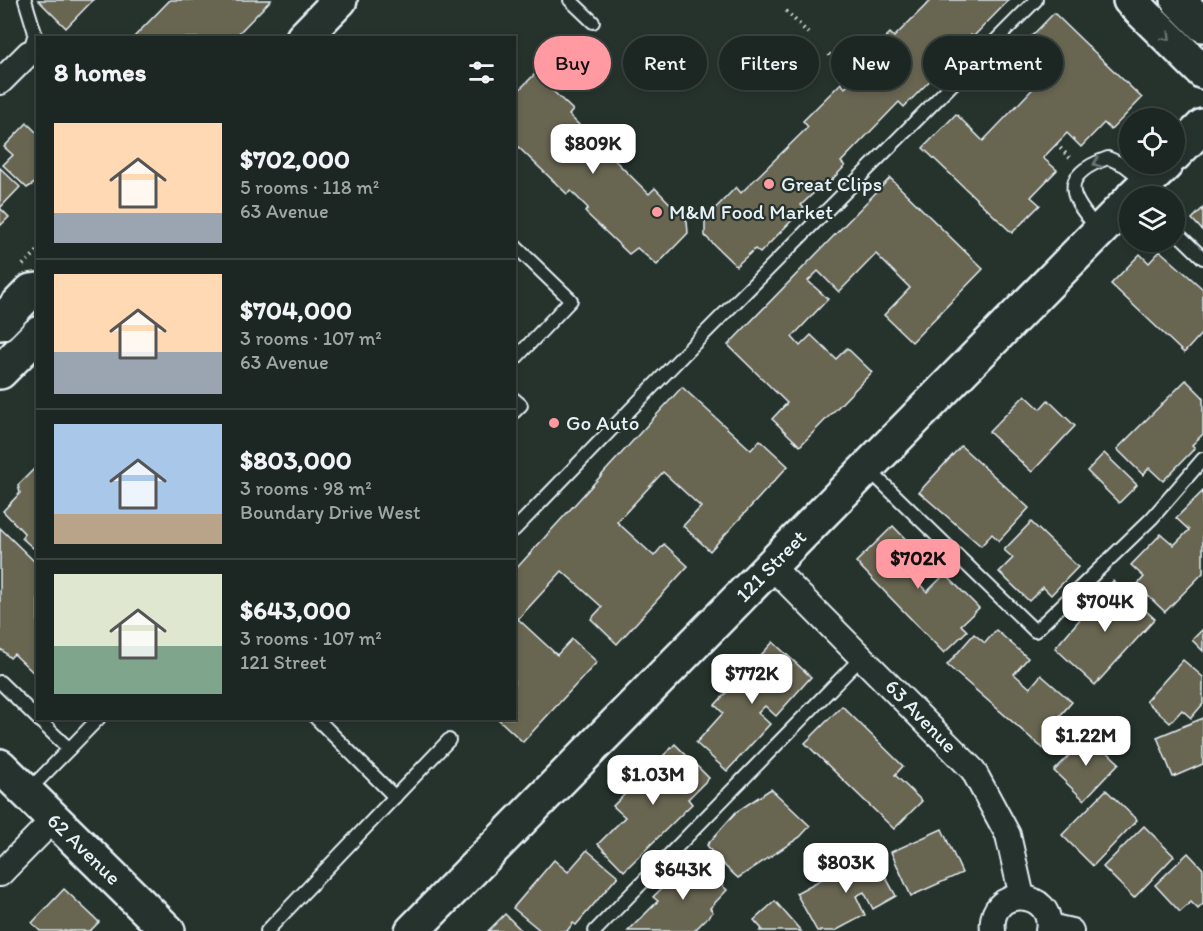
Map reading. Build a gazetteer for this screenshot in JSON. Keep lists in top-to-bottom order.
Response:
{
  "streets": {
    "street": ["121 Street", "63 Avenue", "62 Avenue"]
  },
  "crossings": [
    ["121 Street", "63 Avenue"]
  ],
  "places": ["Great Clips", "M&M Food Market", "Go Auto"],
  "page": {
    "chip": [
      "Buy",
      "Rent",
      "Filters",
      "New",
      "Apartment"
    ],
    "heading": "8 homes",
    "list": [
      {
        "name": "$702,000",
        "note": "5 rooms · 118 m² · 63 Avenue"
      },
      {
        "name": "$704,000",
        "note": "3 rooms · 107 m² · 63 Avenue"
      },
      {
        "name": "$803,000",
        "note": "3 rooms · 98 m² · Boundary Drive West"
      },
      {
        "name": "$643,000",
        "note": "3 rooms · 107 m² · 121 Street"
      }
    ],
    "price": [
      "$809K",
      "$702K",
      "$704K",
      "$772K",
      "$1.22M",
      "$1.03M",
      "$803K",
      "$643K"
    ]
  }
}
